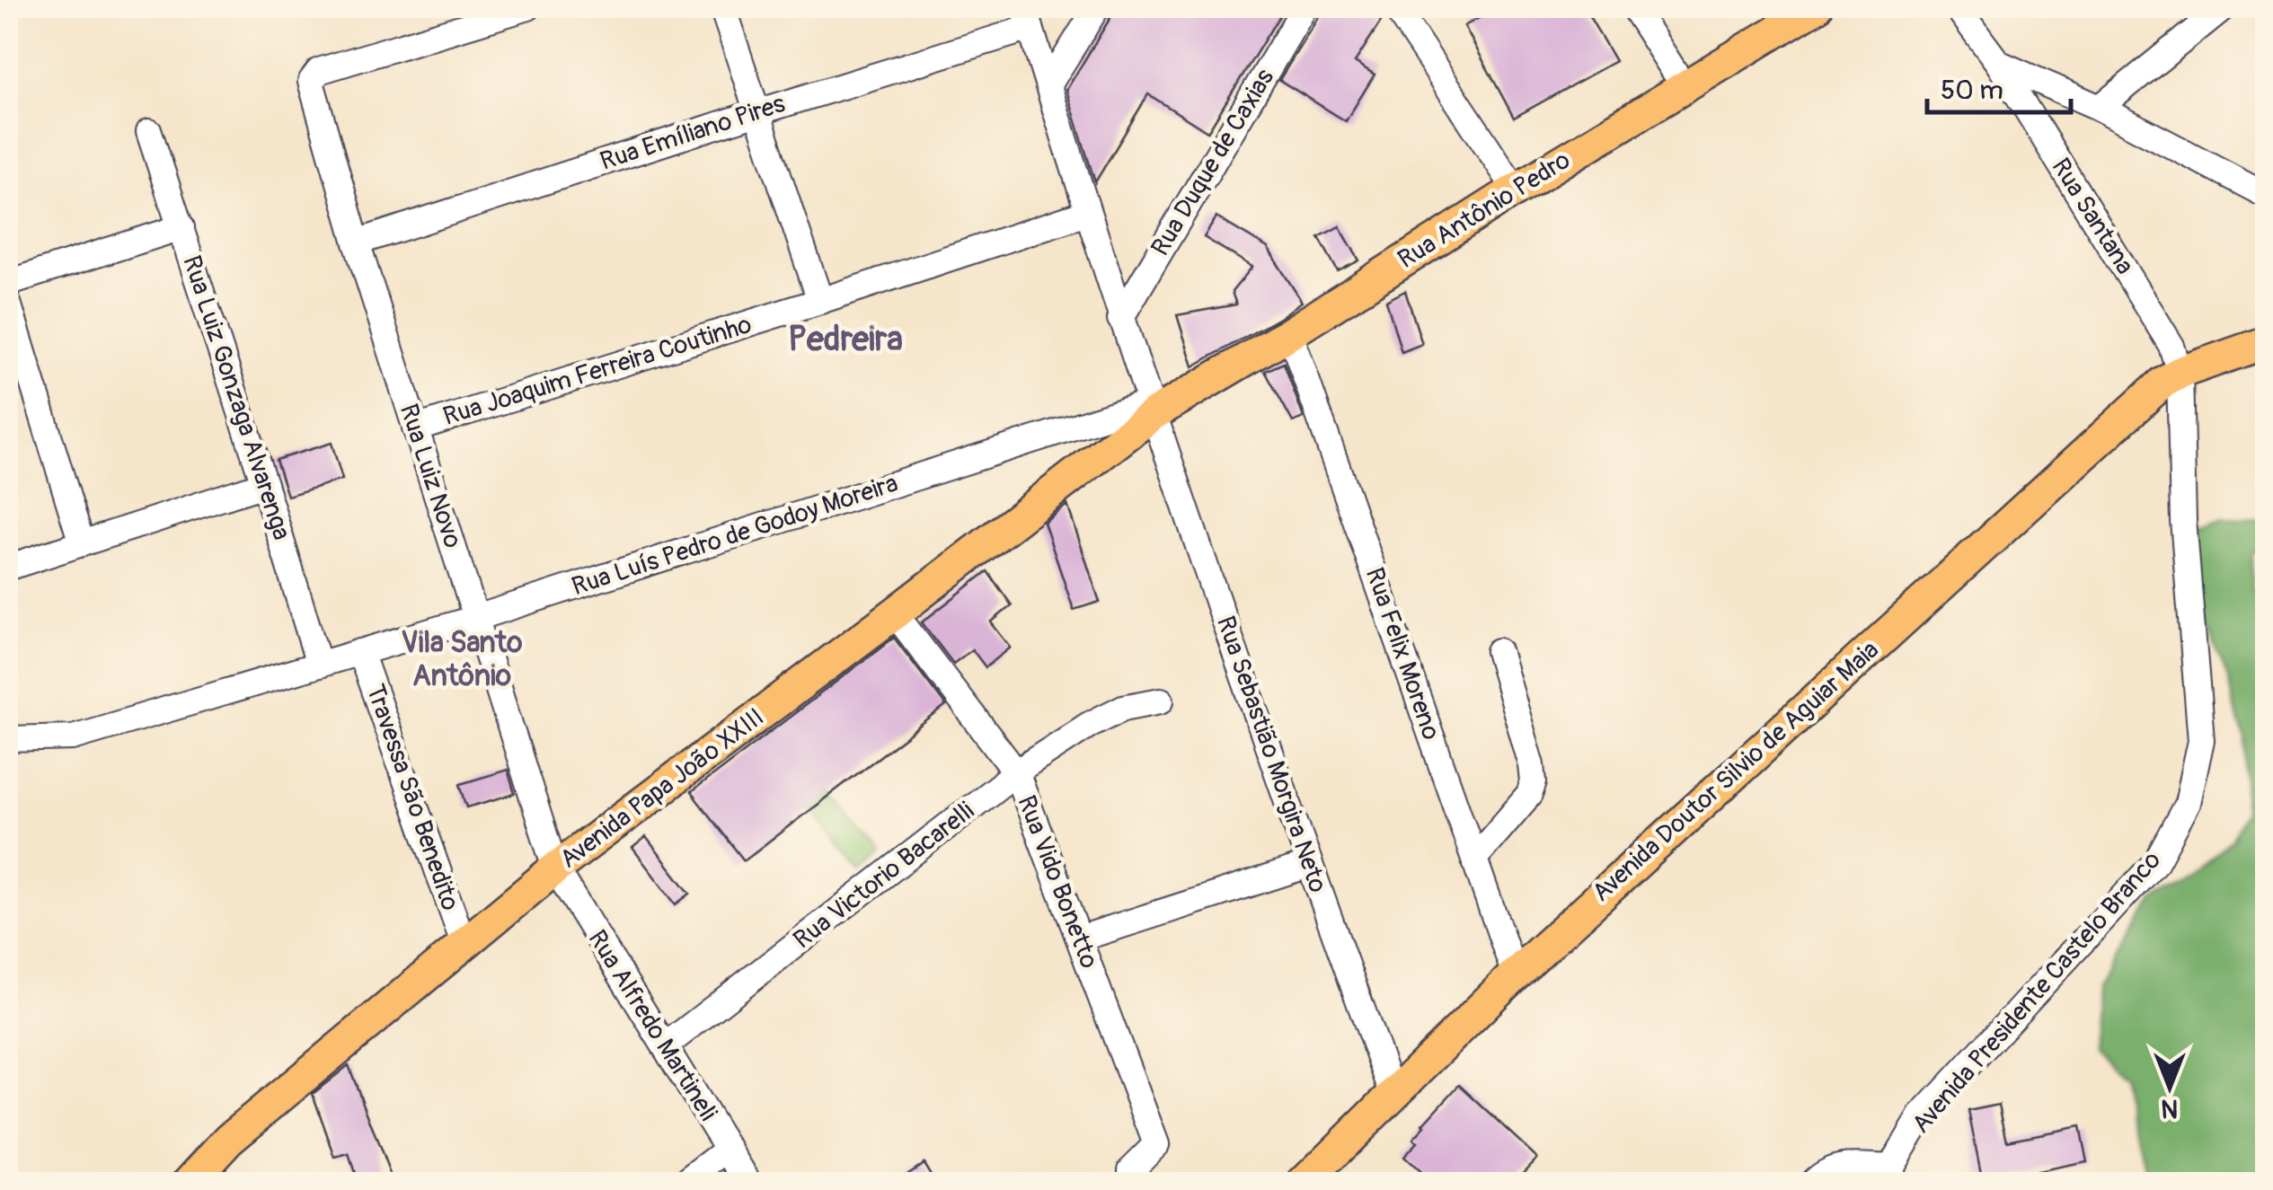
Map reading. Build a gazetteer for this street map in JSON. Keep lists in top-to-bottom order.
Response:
{
  "streets": {
    "main road": ["Rua Antônio Pedro", "Avenida Doutor Silvio de Aguiar Maia", "Avenida Papa João XXIII"],
    "street": [
      "Rua Emíliano Pires",
      "Rua Duque de Caxias",
      "Rua Santana",
      "Rua Joaquim Ferreira Coutinho",
      "Rua Luiz Gonzaga Alvarenga",
      "Rua Luiz Novo",
      "Rua Luís Pedro de Godoy Moreira",
      "Rua Felix Moreno",
      "Rua Sebastião Morgira Neto",
      "Travessa São Benedito",
      "Rua Victorio Bacarelli",
      "Rua Vido Bonetto",
      "Avenida Presidente Castelo Branco",
      "Rua Alfredo Martineli"
    ]
  },
  "crossings": [
    ["Rua Emíliano Pires", "Rua Luiz Novo"],
    ["Rua Emíliano Pires", "Rua Sebastião Morgira Neto"],
    ["Rua Duque de Caxias", "Rua Sebastião Morgira Neto"],
    ["Rua Antônio Pedro", "Rua Luís Pedro de Godoy Moreira"],
    ["Rua Antônio Pedro", "Rua Felix Moreno"],
    ["Rua Antônio Pedro", "Rua Sebastião Morgira Neto"],
    ["Rua Antônio Pedro", "Avenida Papa João XXIII"],
    ["Rua Santana", "Avenida Doutor Silvio de Aguiar Maia"],
    ["Rua Santana", "Avenida Presidente Castelo Branco"],
    ["Rua Joaquim Ferreira Coutinho", "Rua Luiz Novo"],
    ["Rua Joaquim Ferreira Coutinho", "Rua Sebastião Morgira Neto"],
    ["Rua Luiz Gonzaga Alvarenga", "Rua Luís Pedro de Godoy Moreira"],
    ["Rua Luiz Novo", "Rua Luís Pedro de Godoy Moreira"],
    ["Rua Luiz Novo", "Avenida Papa João XXIII"],
    ["Rua Luiz Novo", "Rua Alfredo Martineli"],
    ["Rua Luís Pedro de Godoy Moreira", "Rua Sebastião Morgira Neto"],
    ["Rua Luís Pedro de Godoy Moreira", "Avenida Papa João XXIII"],
    ["Rua Luís Pedro de Godoy Moreira", "Travessa São Benedito"],
    ["Rua Felix Moreno", "Avenida Doutor Silvio de Aguiar Maia"],
    ["Rua Sebastião Morgira Neto", "Avenida Doutor Silvio de Aguiar Maia"],
    ["Rua Sebastião Morgira Neto", "Avenida Papa João XXIII"],
    ["Avenida Doutor Silvio de Aguiar Maia", "Avenida Presidente Castelo Branco"],
    ["Avenida Papa João XXIII", "Travessa São Benedito"],
    ["Avenida Papa João XXIII", "Rua Vido Bonetto"],
    ["Avenida Papa João XXIII", "Rua Alfredo Martineli"],
    ["Rua Victorio Bacarelli", "Rua Vido Bonetto"],
    ["Rua Victorio Bacarelli", "Rua Alfredo Martineli"]
  ],
  "districts": ["Pedreira", "Vila Santo Antônio"],
  "scale_bar": "50 m",
  "north": "bottom"
}
